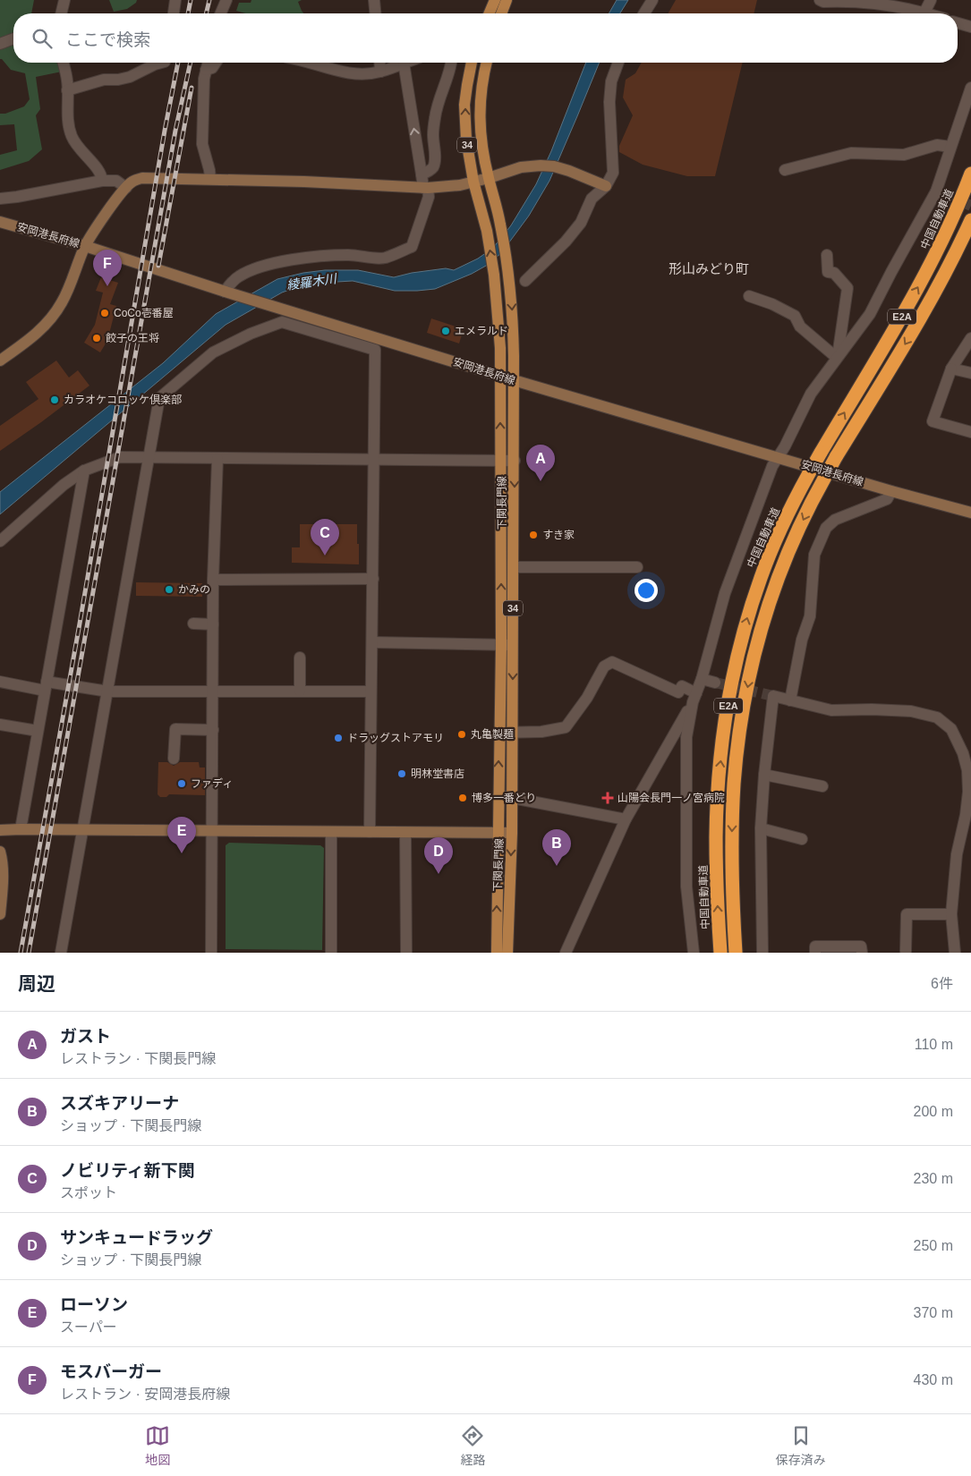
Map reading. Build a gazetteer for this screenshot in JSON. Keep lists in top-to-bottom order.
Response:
{
  "streets": {
    "highway": ["中国自動車道", "E2A"],
    "main road": ["34", "下関長門線"],
    "street": ["安岡港長府線"]
  },
  "crossings": [
    ["安岡港長府線", "下関長門線"]
  ],
  "districts": ["形山みどり町"],
  "water": ["綾羅木川"],
  "places": {
    "other": [
      "CoCo壱番屋",
      "エメラルド",
      "餃子の王将",
      "カラオケコロッケ倶楽部",
      "すき家",
      "かみの",
      "丸亀製麺",
      "ドラッグストアモリ",
      "明林堂書店",
      "ファディ",
      "博多一番どり"
    ],
    "health": ["山陽会長門一ノ宮病院"]
  },
  "page": {
    "search": "ここで検索",
    "pins": [
      "F",
      "A",
      "C",
      "E",
      "B",
      "D"
    ],
    "heading": ["周辺", "6件"],
    "list": [
      {
        "mark": "A",
        "name": "ガスト",
        "note": "レストラン · 下関長門線",
        "value": "110 m"
      },
      {
        "mark": "B",
        "name": "スズキアリーナ",
        "note": "ショップ · 下関長門線",
        "value": "200 m"
      },
      {
        "mark": "C",
        "name": "ノビリティ新下関",
        "note": "スポット",
        "value": "230 m"
      },
      {
        "mark": "D",
        "name": "サンキュードラッグ",
        "note": "ショップ · 下関長門線",
        "value": "250 m"
      },
      {
        "mark": "E",
        "name": "ローソン",
        "note": "スーパー",
        "value": "370 m"
      },
      {
        "mark": "F",
        "name": "モスバーガー",
        "note": "レストラン · 安岡港長府線",
        "value": "430 m"
      }
    ],
    "nav": ["地図", "経路", "保存済み"]
  }
}
